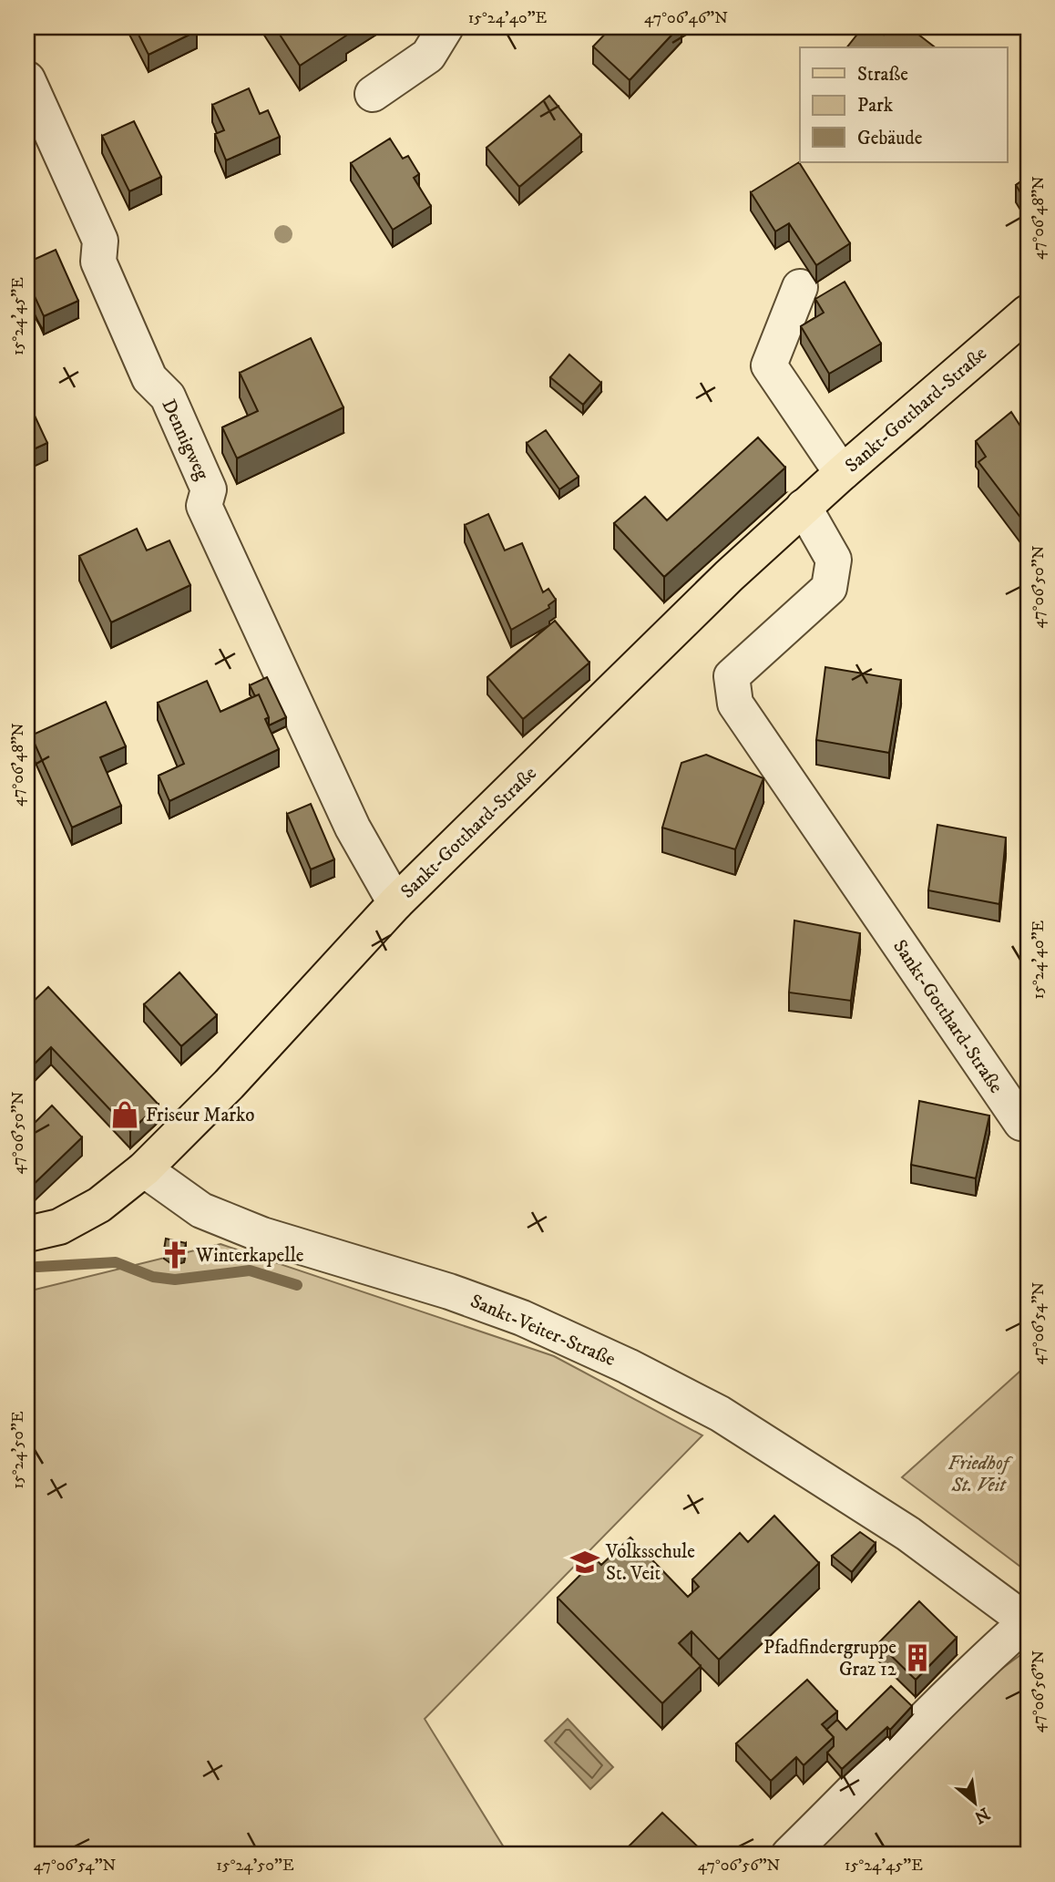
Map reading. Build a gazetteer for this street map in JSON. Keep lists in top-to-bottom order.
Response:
{
  "streets": {
    "main road": ["Sankt-Gotthard-Straße"],
    "street": ["Dennigweg", "Sankt-Veiter-Straße"]
  },
  "crossings": [
    ["Sankt-Gotthard-Straße", "Dennigweg"],
    ["Sankt-Gotthard-Straße", "Sankt-Veiter-Straße"]
  ],
  "parks": ["Friedhof St. Veit"],
  "places": {
    "shop": ["Friseur Marko"],
    "church": ["Winterkapelle"],
    "school or university": ["Volksschule St. Veit"],
    "building": ["Pfadfindergruppe Graz 12"]
  },
  "legend": ["Straße", "Park", "Gebäude"],
  "north": "bottom right",
  "coordinates": [
    "15°24'40\"E",
    "47°06'46\"N",
    "47°06'48\"N",
    "15°24'45\"E",
    "47°06'50\"N",
    "47°06'54\"N",
    "15°24'50\"E",
    "47°06'56\"N"
  ]
}
